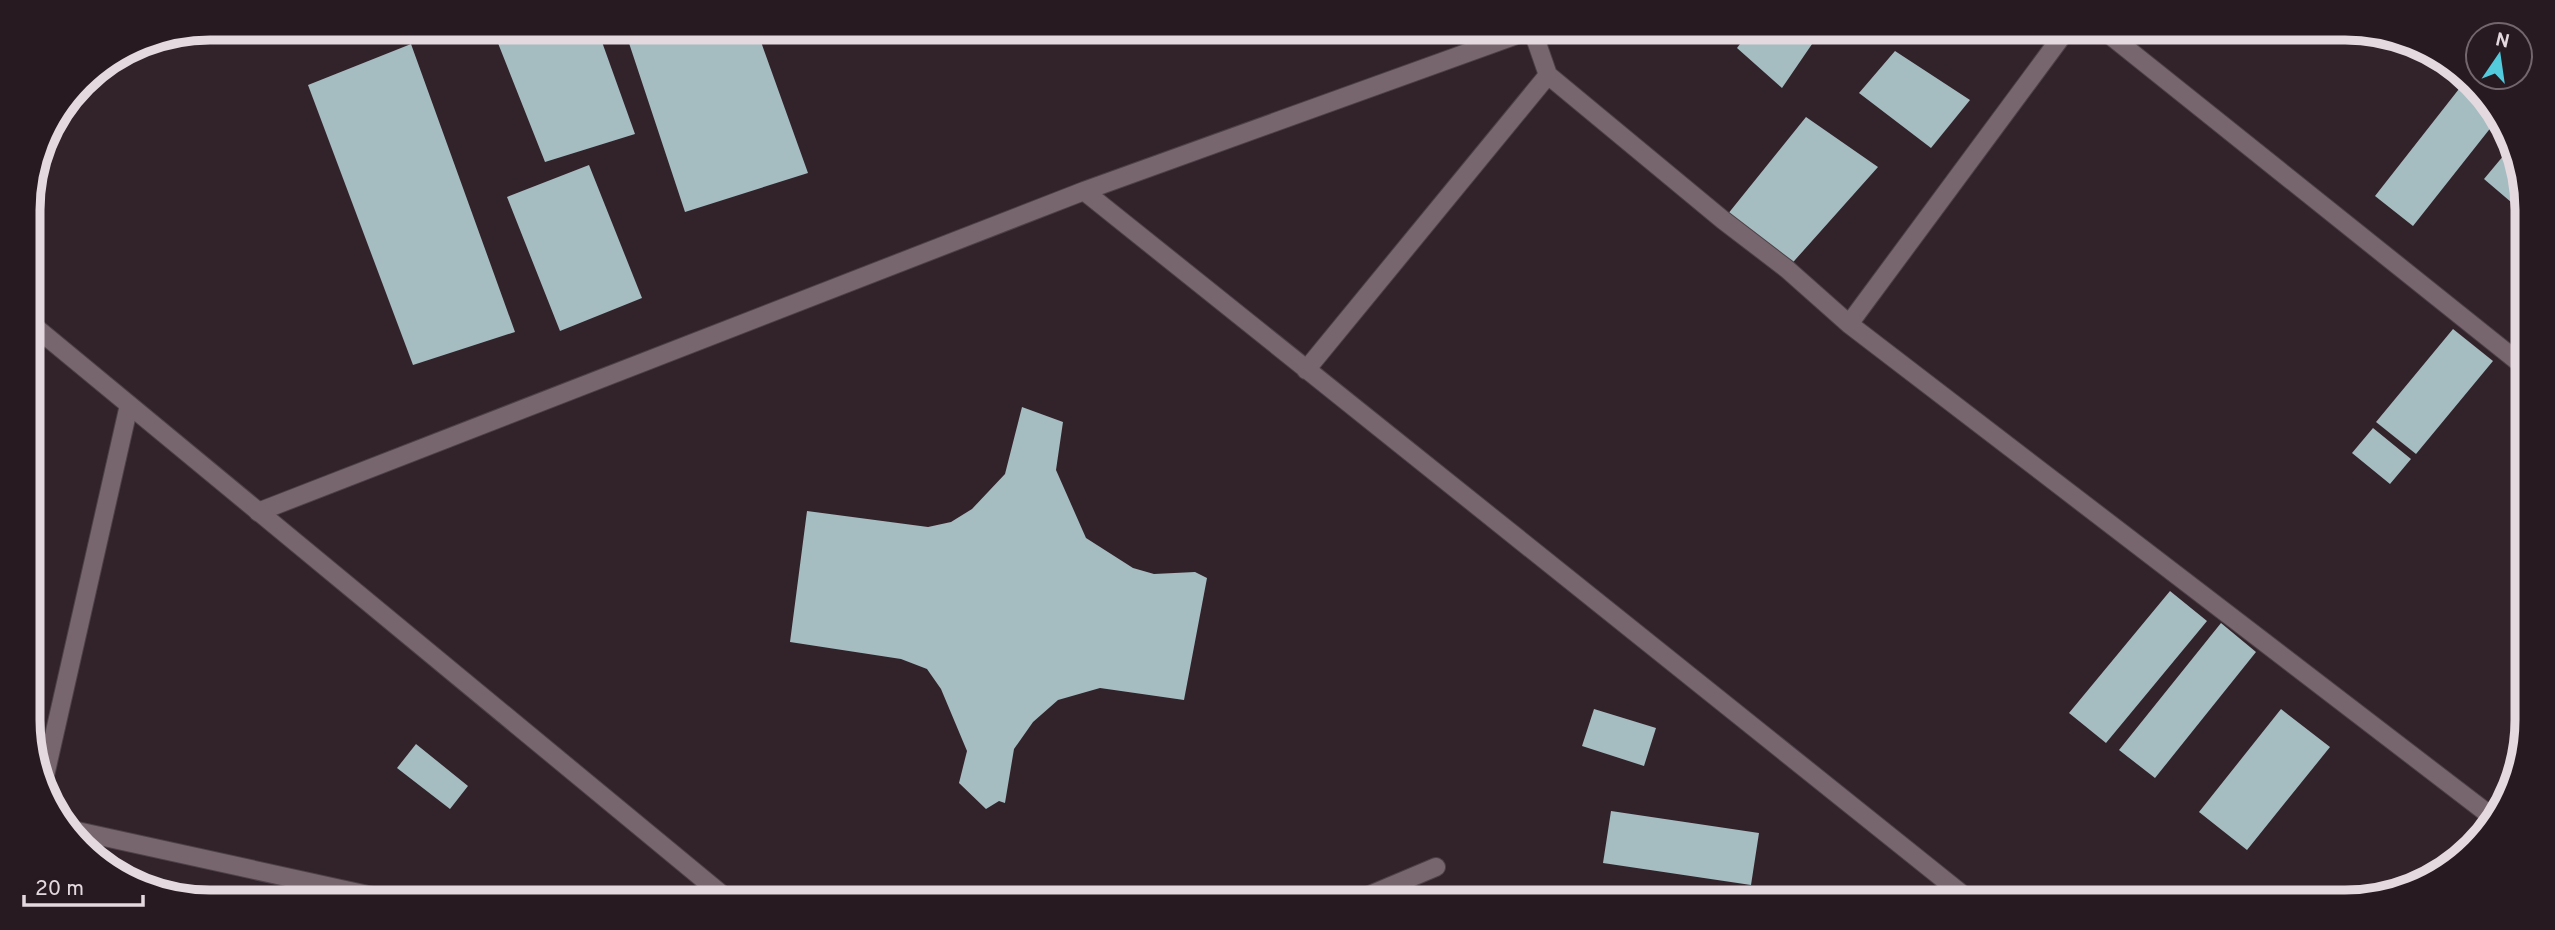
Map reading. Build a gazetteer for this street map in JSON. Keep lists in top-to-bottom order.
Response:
{
  "scale_bar": "20 m",
  "north": "top"
}
